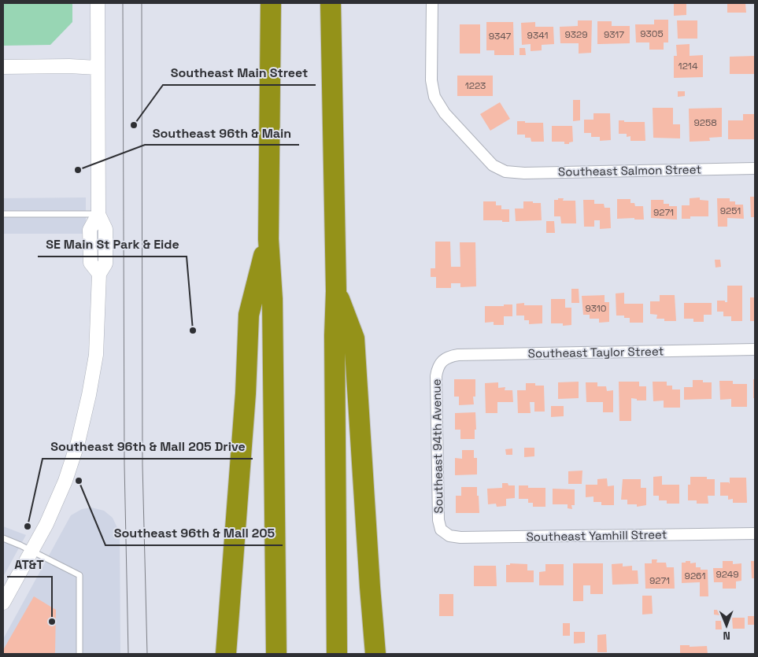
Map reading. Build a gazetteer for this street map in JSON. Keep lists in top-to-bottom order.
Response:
{
  "streets": {
    "street": [
      "Southeast Salmon Street",
      "Southeast Taylor Street",
      "Southeast 94th Avenue",
      "Southeast Yamhill Street"
    ]
  },
  "crossings": [
    ["Southeast Taylor Street", "Southeast 94th Avenue"],
    ["Southeast 94th Avenue", "Southeast Yamhill Street"]
  ],
  "places": [
    "Southeast Main Street",
    "Southeast 96th & Main",
    "SE Main St Park & Eide",
    "Southeast 96th & Mall 205",
    "Southeast 96th & Mall 205 Drive",
    "AT&T"
  ],
  "house_numbers": [
    "9305",
    "9329",
    "9317",
    "9341",
    "9347",
    "1214",
    "1223",
    "9258",
    "9251",
    "9271",
    "9310",
    "9249",
    "9261",
    "9271"
  ],
  "north": "bottom"
}
